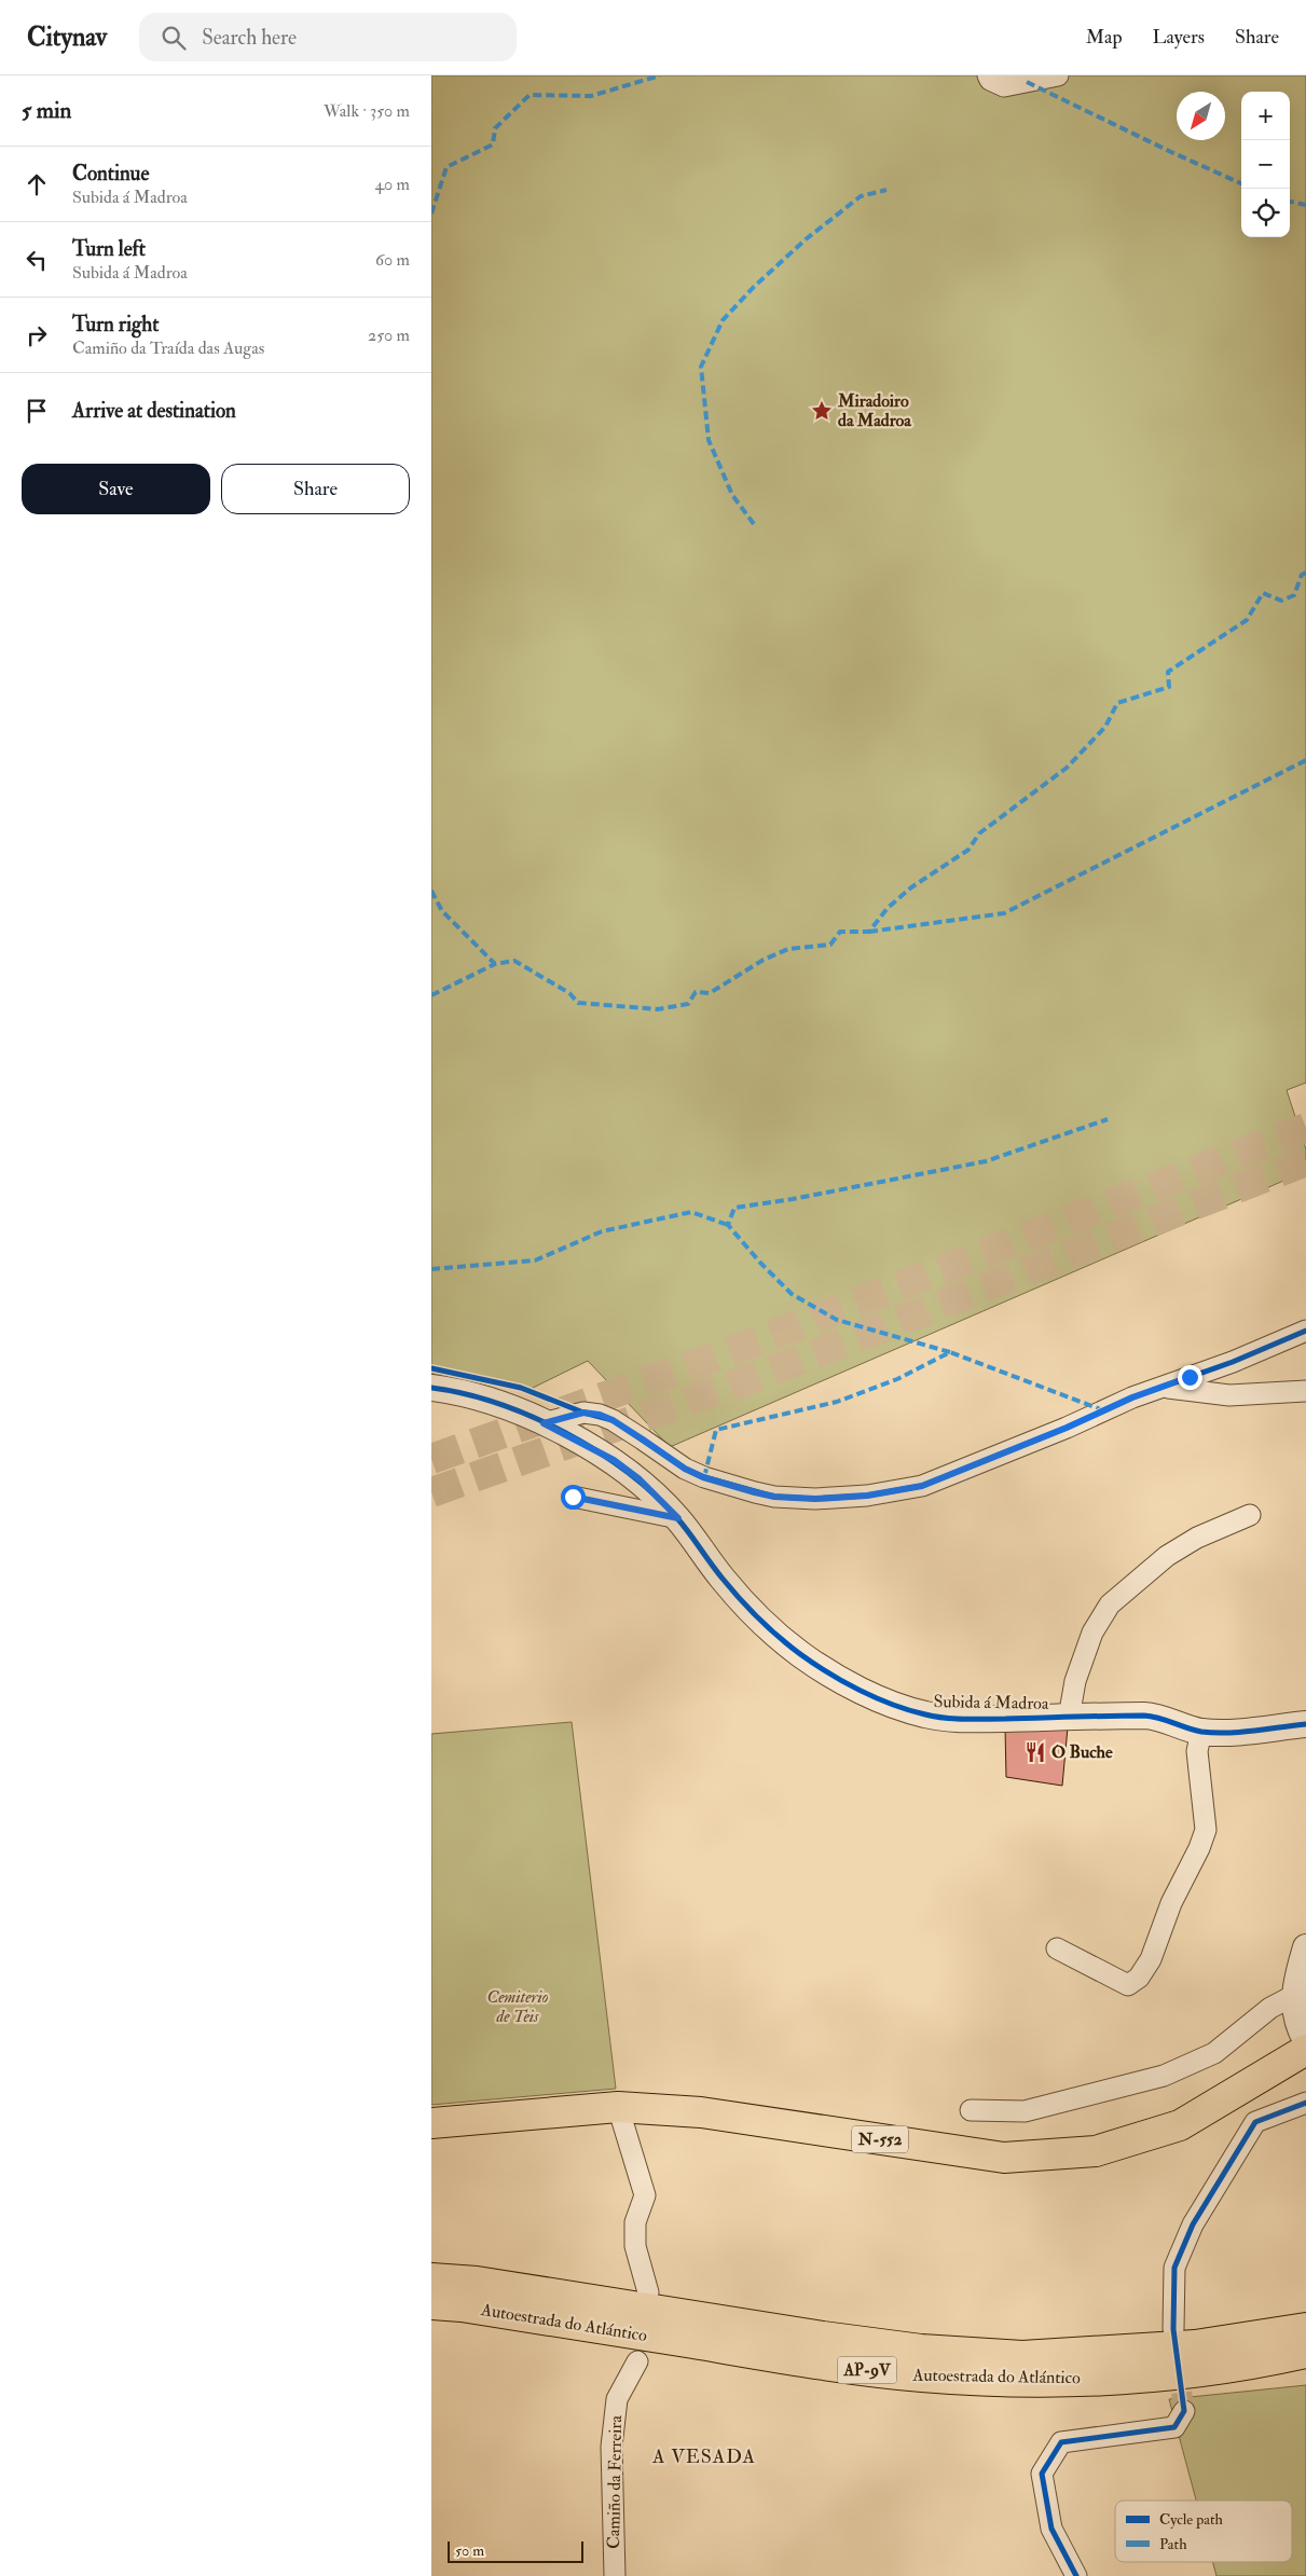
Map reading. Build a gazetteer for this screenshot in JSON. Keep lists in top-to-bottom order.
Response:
{
  "streets": {
    "highway": ["N-552", "Autoestrada do Atlántico", "AP-9V"],
    "street": ["Subida á Madroa", "Camiño da Ferreira"]
  },
  "districts": ["A VESADA"],
  "parks": ["Cemiterio de Teis"],
  "places": {
    "place": ["Miradoiro da Madroa"],
    "restaurant": ["O Buche"]
  },
  "legend": ["Cycle path", "Path"],
  "scale_bar": "50 m",
  "north": "bottom left",
  "page": {
    "header": "Citynav",
    "search": "Search here",
    "nav": ["Map", "Layers", "Share"],
    "heading": ["5 min", "Walk · 350 m"],
    "map_buttons": ["+", "−"],
    "list": [
      ["Continue", "Subida á Madroa", "40 m"],
      ["Turn left", "Subida á Madroa", "60 m"],
      ["Turn right", "Camiño da Traída das Augas", "250 m"],
      "Arrive at destination"
    ],
    "buttons": ["Save", "Share"],
    "scale": "50 m"
  }
}
